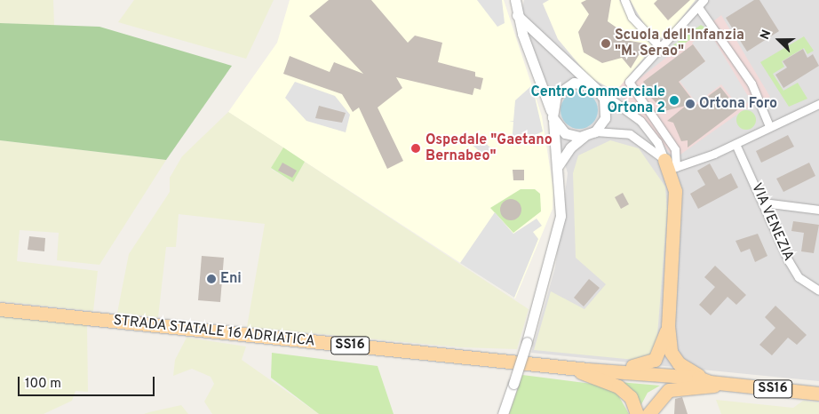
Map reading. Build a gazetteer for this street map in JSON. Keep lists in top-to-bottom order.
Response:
{
  "streets": {
    "main road": ["STRADA STATALE 16 ADRIATICA", "SS16"],
    "street": ["VIA VENEZIA"]
  },
  "places": [
    "Scuola dell'Infanzia \"M. Serao\"",
    "Centro Commerciale Ortona 2",
    "Ortona Foro",
    "Ospedale \"Gaetano Bernabeo\"",
    "Eni"
  ],
  "scale_bar": "100 m",
  "north": "left"
}
